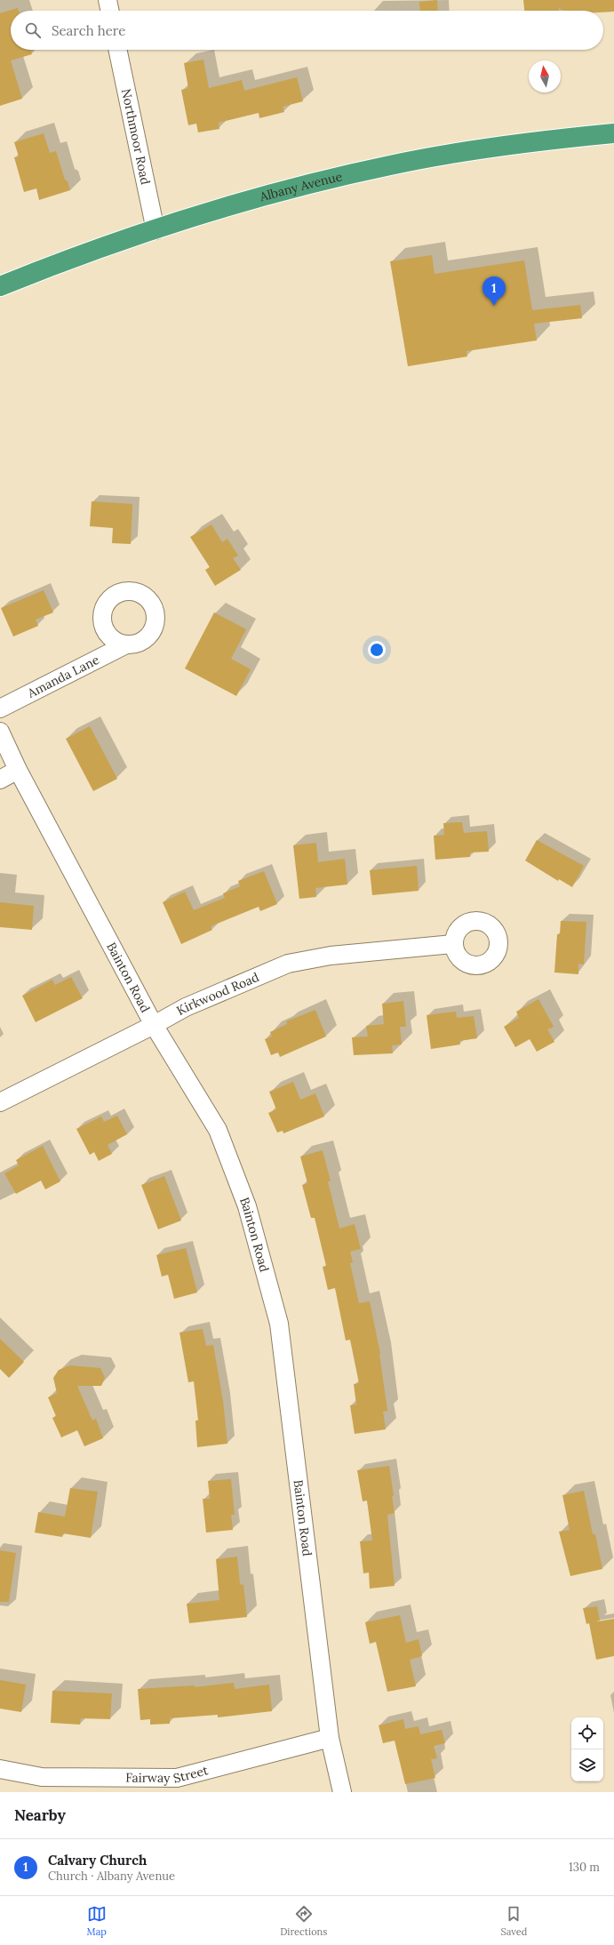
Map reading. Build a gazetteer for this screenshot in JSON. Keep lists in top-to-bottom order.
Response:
{
  "streets": {
    "highway": ["Albany Avenue"],
    "street": [
      "Northmoor Road",
      "Amanda Lane",
      "Bainton Road",
      "Kirkwood Road",
      "Fairway Street"
    ]
  },
  "crossings": [
    ["Northmoor Road", "Albany Avenue"],
    ["Bainton Road", "Kirkwood Road"],
    ["Bainton Road", "Fairway Street"]
  ],
  "north": "top",
  "page": {
    "search": "Search here",
    "pins": "1",
    "heading": "Nearby",
    "list": [
      {
        "mark": "1",
        "name": "Calvary Church",
        "note": "Church · Albany Avenue",
        "value": "130 m"
      }
    ],
    "nav": ["Map", "Directions", "Saved"]
  }
}
